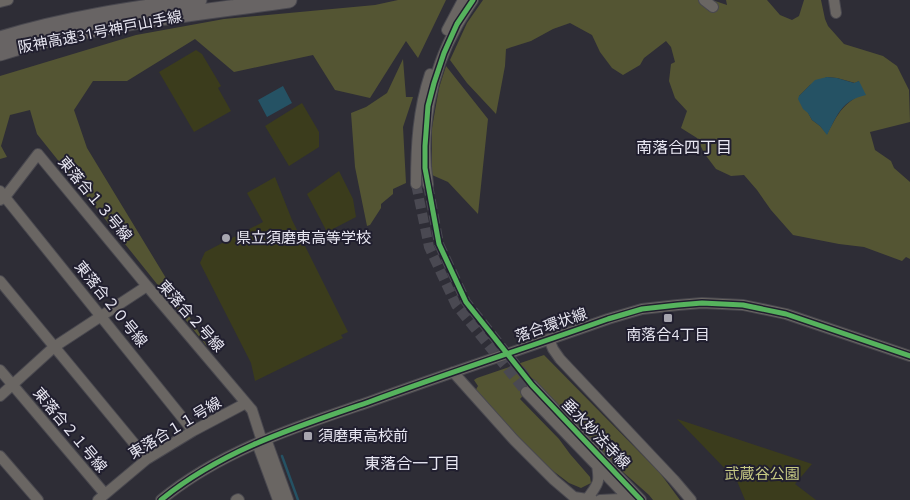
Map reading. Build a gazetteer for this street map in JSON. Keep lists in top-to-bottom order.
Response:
{
  "streets": {
    "highway": ["阪神高速31号神戸山手線"],
    "street": [
      "東落合１３号線",
      "東落合２０号線",
      "東落合２号線",
      "落合環状線",
      "東落合１１号線",
      "東落合２１号線",
      "垂水妙法寺線"
    ]
  },
  "crossings": [
    ["東落合１３号線", "東落合２０号線"],
    ["東落合１３号線", "東落合２号線"],
    ["東落合２０号線", "東落合２号線"],
    ["東落合２０号線", "東落合１１号線"],
    ["東落合２号線", "落合環状線"],
    ["東落合２号線", "東落合１１号線"],
    ["東落合２号線", "東落合２１号線"],
    ["東落合１１号線", "東落合２１号線"]
  ],
  "districts": ["南落合四丁目", "東落合一丁目"],
  "parks": ["武蔵谷公園"],
  "places": {
    "other": ["県立須磨東高等学校"],
    "transit": ["南落合4丁目", "須磨東高校前"]
  }
}
